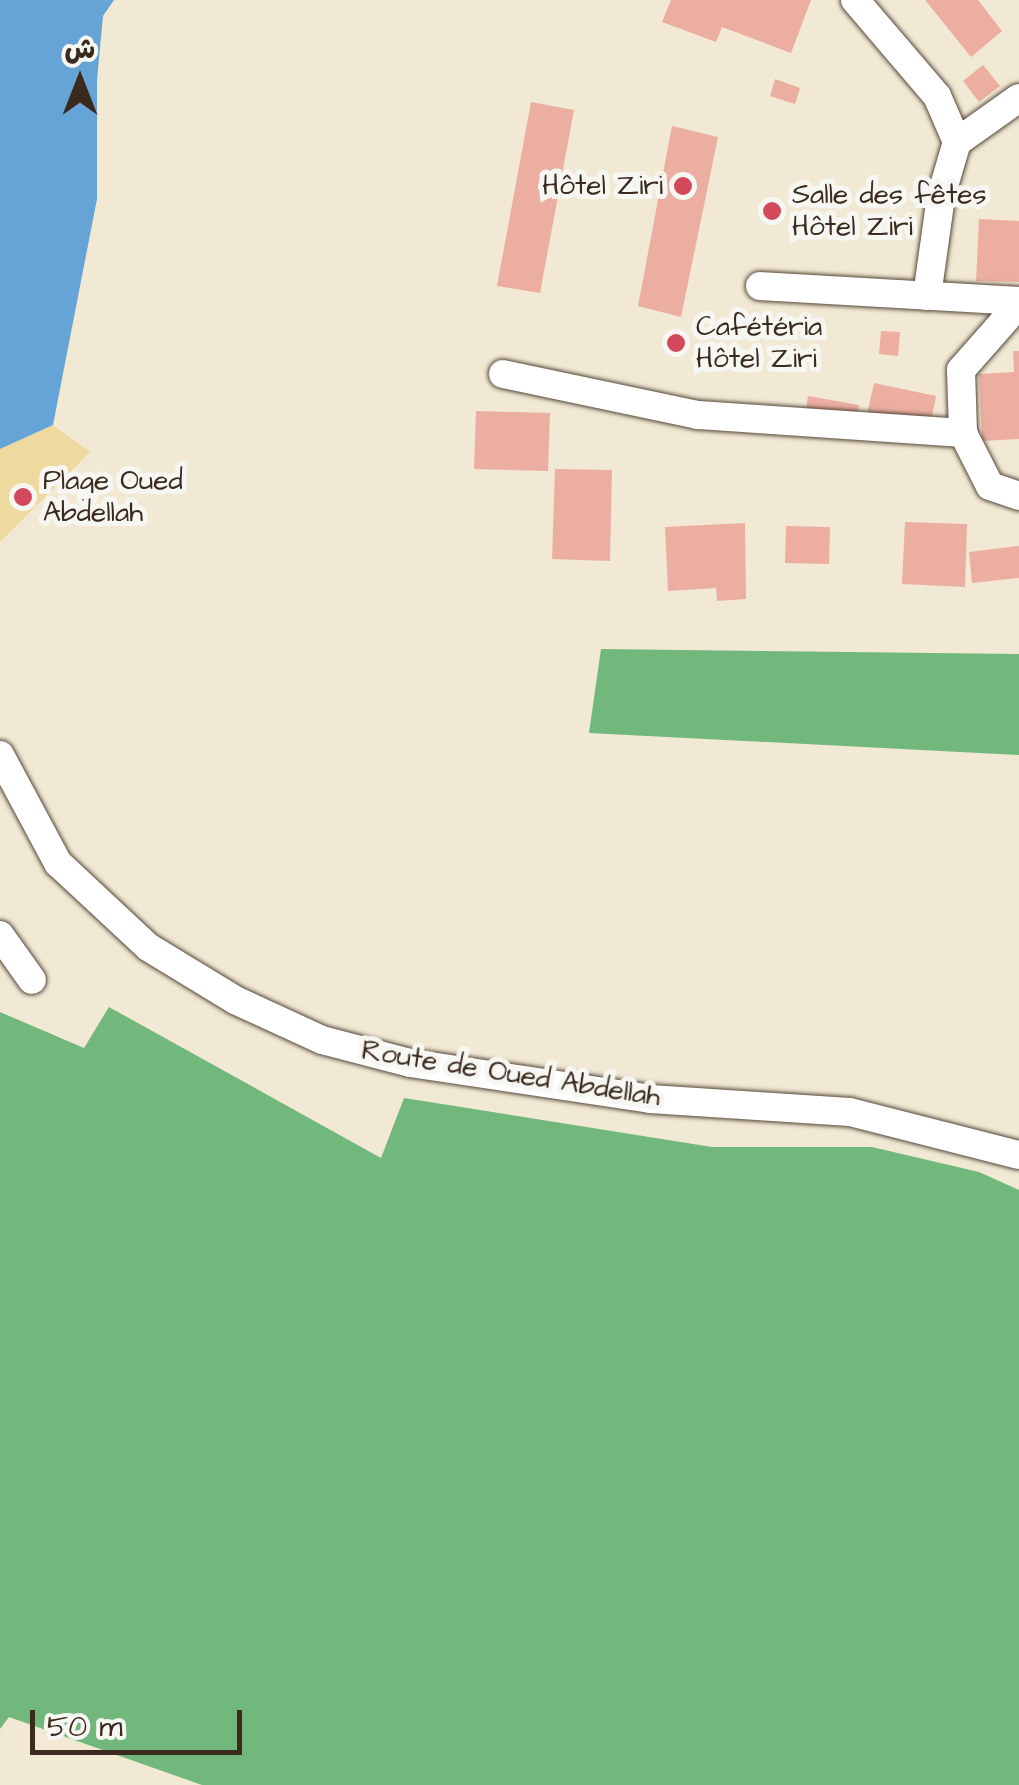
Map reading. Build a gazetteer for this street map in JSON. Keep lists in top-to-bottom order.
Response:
{
  "streets": {
    "street": ["Route de Oued Abdellah"]
  },
  "places": [
    "Hôtel Ziri",
    "Salle des fêtes Hôtel Ziri",
    "Cafétéria Hôtel Ziri",
    "Plage Oued Abdellah"
  ],
  "scale_bar": "50 m",
  "north": "top"
}
